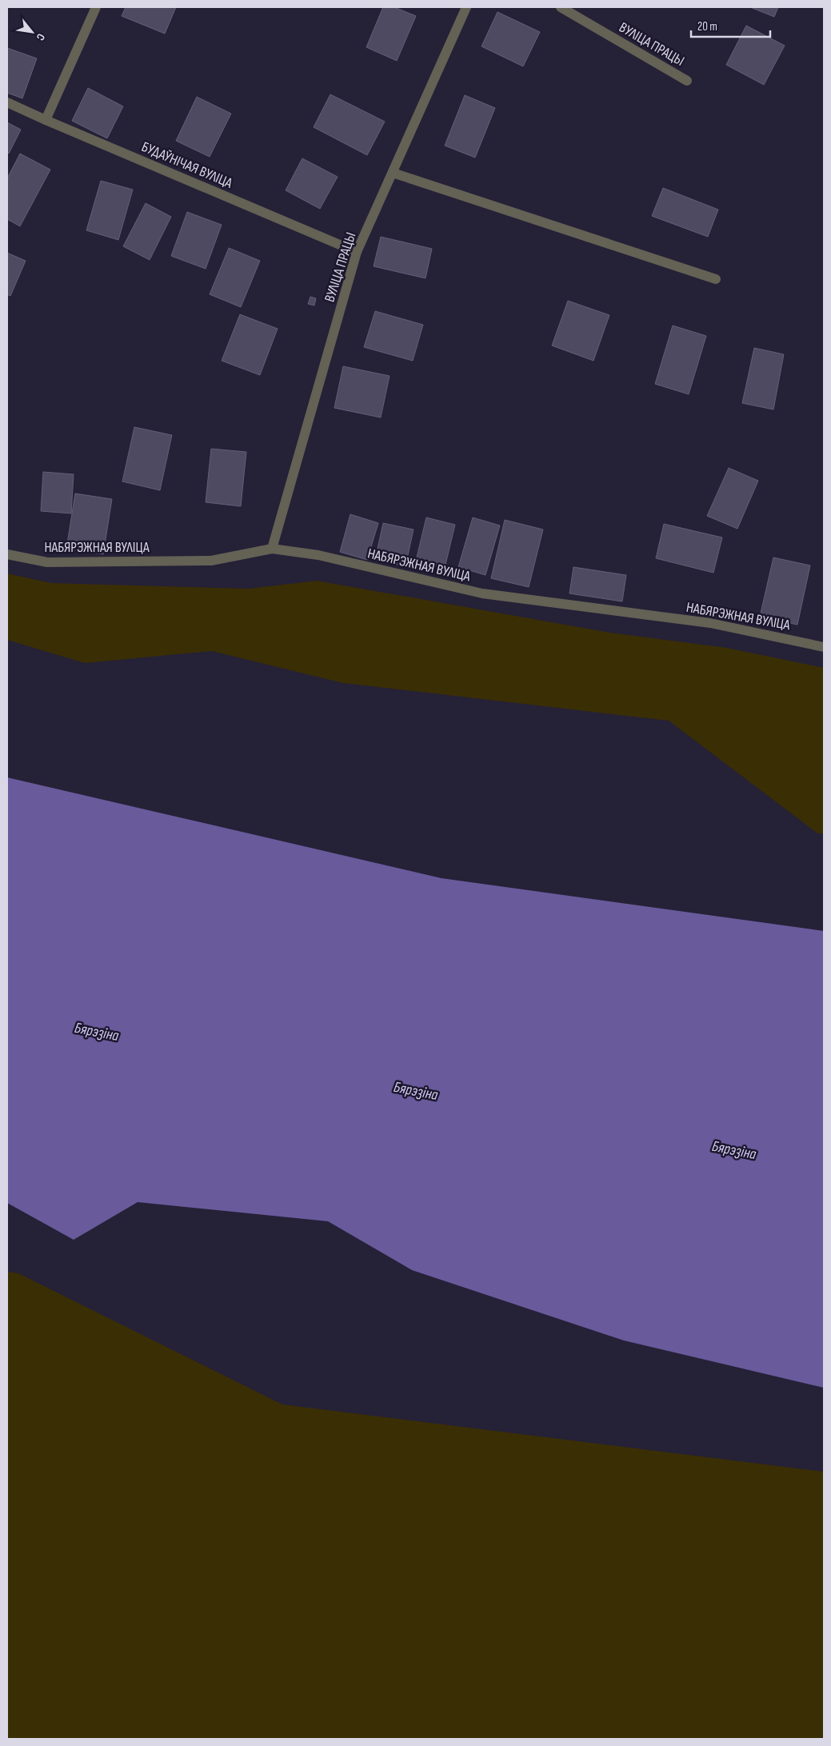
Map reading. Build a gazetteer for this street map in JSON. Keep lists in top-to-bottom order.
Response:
{
  "streets": {
    "street": ["ВУЛІЦА ПРАЦЫ", "БУДАЎНІЧАЯ ВУЛІЦА", "НАБЯРЭЖНАЯ ВУЛІЦА"]
  },
  "crossings": [
    ["ВУЛІЦА ПРАЦЫ", "БУДАЎНІЧАЯ ВУЛІЦА"],
    ["ВУЛІЦА ПРАЦЫ", "НАБЯРЭЖНАЯ ВУЛІЦА"]
  ],
  "water": ["Бярэзіна"],
  "scale_bar": "20 m",
  "north": "bottom right"
}
